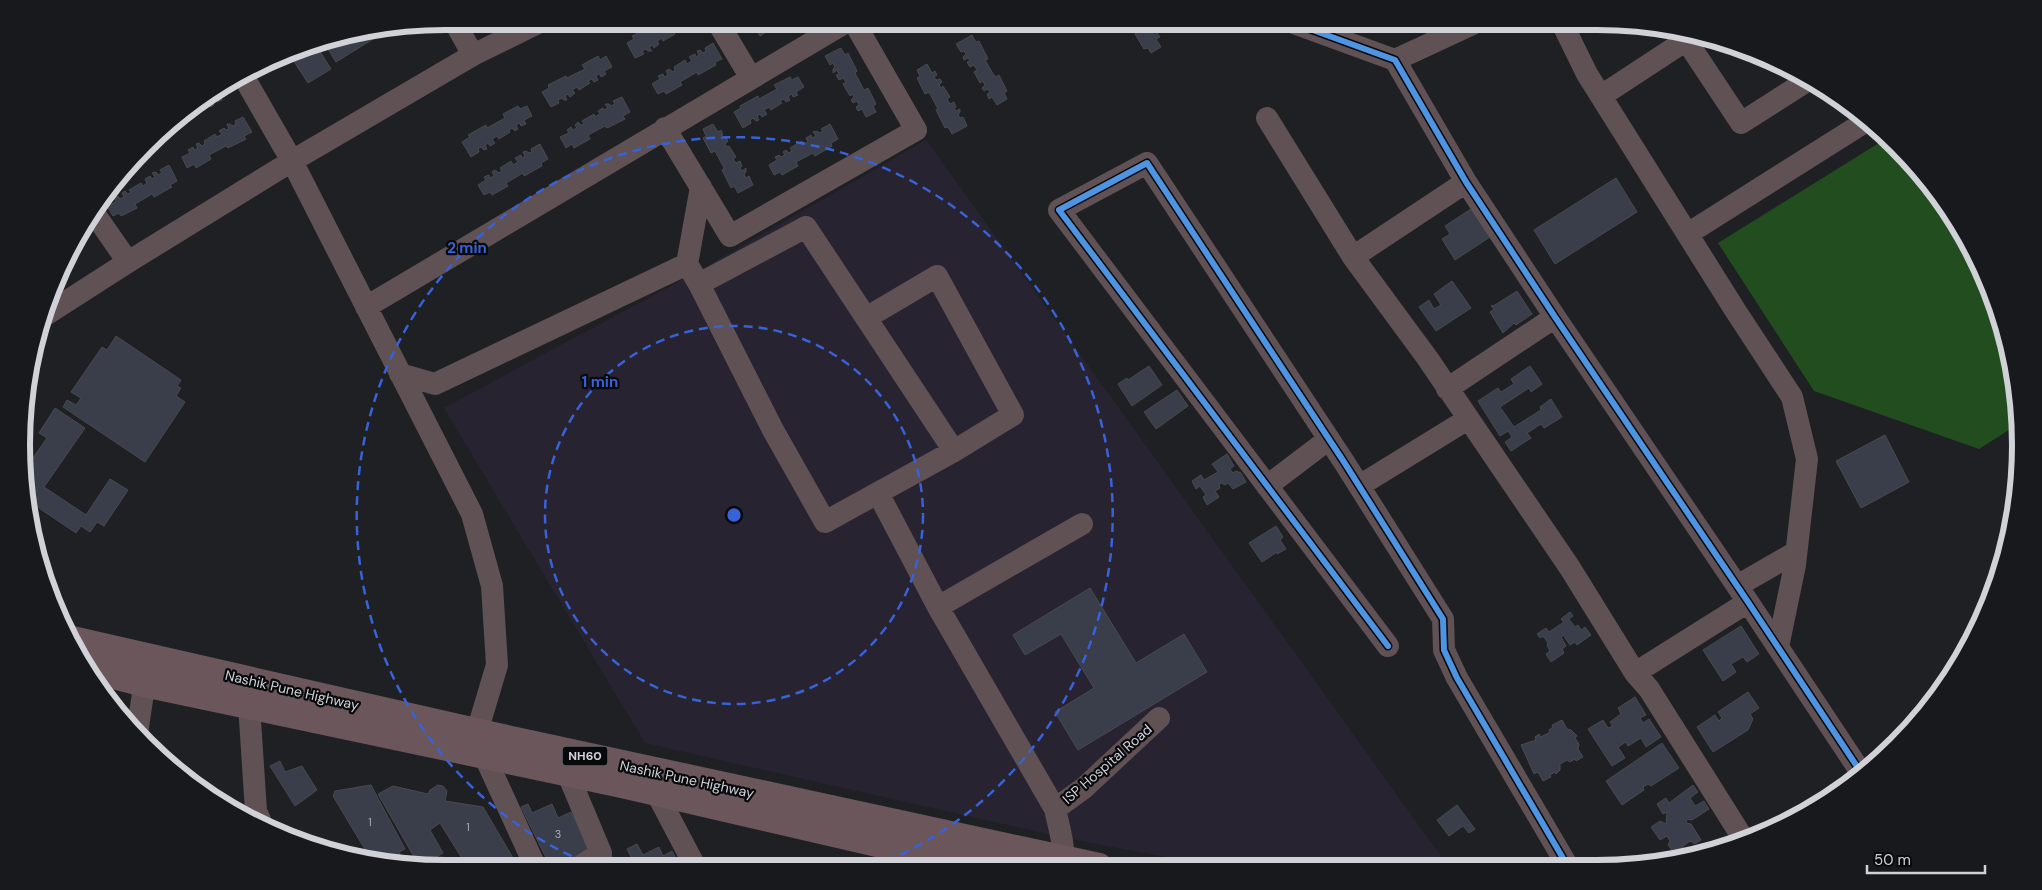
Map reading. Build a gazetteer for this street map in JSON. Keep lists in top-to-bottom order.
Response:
{
  "streets": {
    "highway": ["Nashik Pune Highway", "NH60"],
    "street": ["ISP Hospital Road"]
  },
  "house_numbers": ["1", "1", "3"],
  "scale_bar": "50 m",
  "rings": ["2 min", "1 min"]
}
